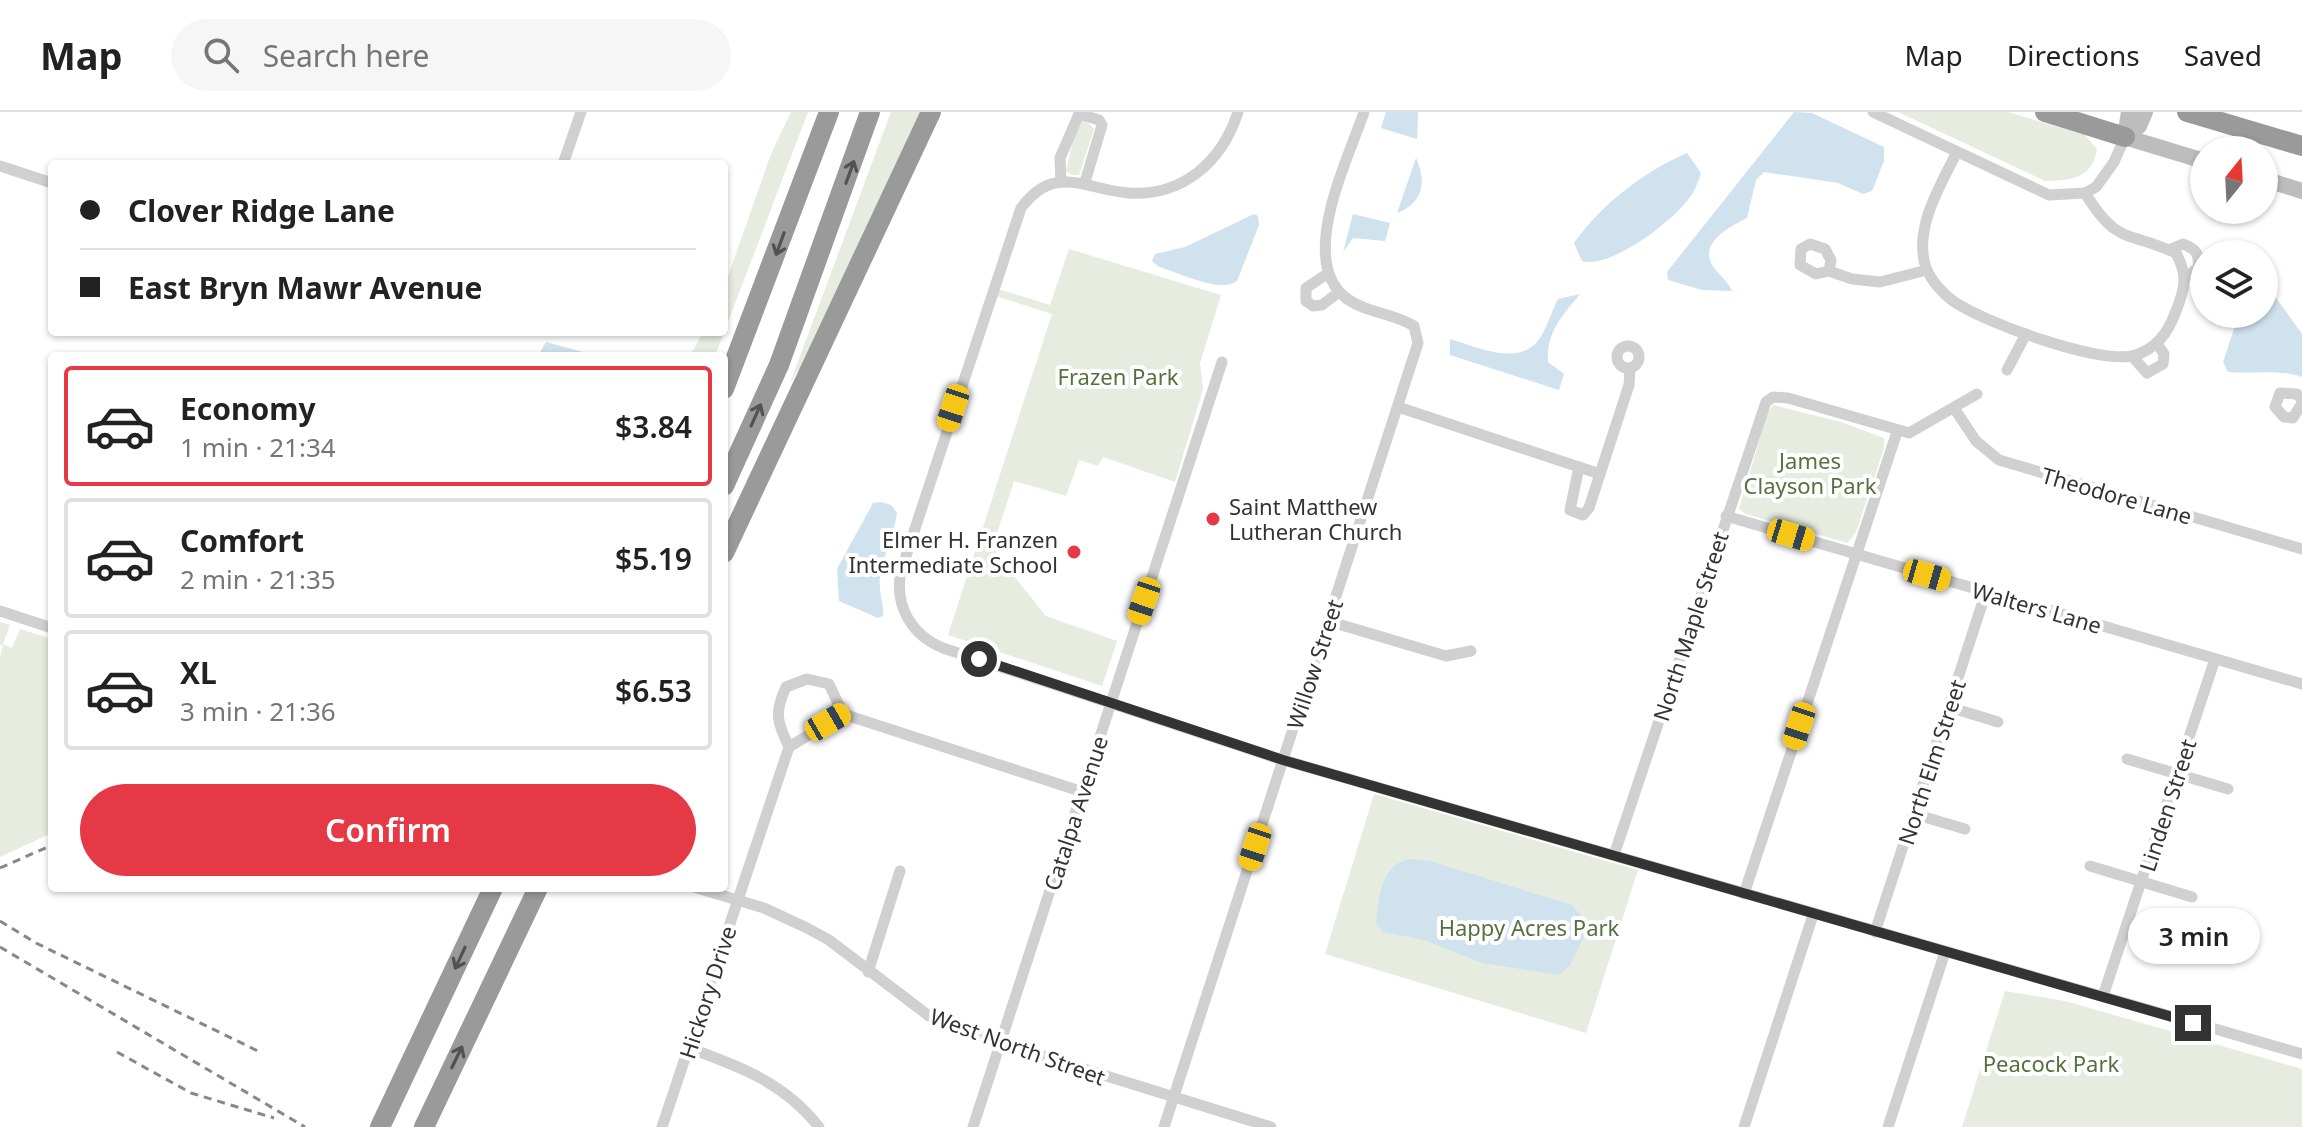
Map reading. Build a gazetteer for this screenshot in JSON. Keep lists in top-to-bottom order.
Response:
{
  "streets": {
    "street": [
      "Theodore Lane",
      "Walters Lane",
      "North Maple Street",
      "Willow Street",
      "North Elm Street",
      "Linden Street",
      "Catalpa Avenue",
      "Hickory Drive",
      "West North Street"
    ]
  },
  "crossings": [
    ["Walters Lane", "North Maple Street"],
    ["Walters Lane", "North Elm Street"],
    ["Walters Lane", "Linden Street"],
    ["Willow Street", "West North Street"],
    ["Catalpa Avenue", "West North Street"],
    ["Hickory Drive", "West North Street"]
  ],
  "parks": [
    "Frazen Park",
    "James Clayson Park",
    "Happy Acres Park",
    "Peacock Park"
  ],
  "places": ["Saint Matthew Lutheran Church", "Elmer H. Franzen Intermediate School"],
  "north": "top",
  "page": {
    "header": "Map",
    "search": "Search here",
    "nav": ["Map", "Directions", "Saved"],
    "banner": ["Clover Ridge Lane", "East Bryn Mawr Avenue"],
    "list": [
      {
        "name": "Economy",
        "note": "1 min · 21:34",
        "value": "$3.84"
      },
      {
        "name": "Comfort",
        "note": "2 min · 21:35",
        "value": "$5.19"
      },
      {
        "name": "XL",
        "note": "3 min · 21:36",
        "value": "$6.53"
      }
    ],
    "buttons": "Confirm",
    "bubble": "3 min"
  }
}
